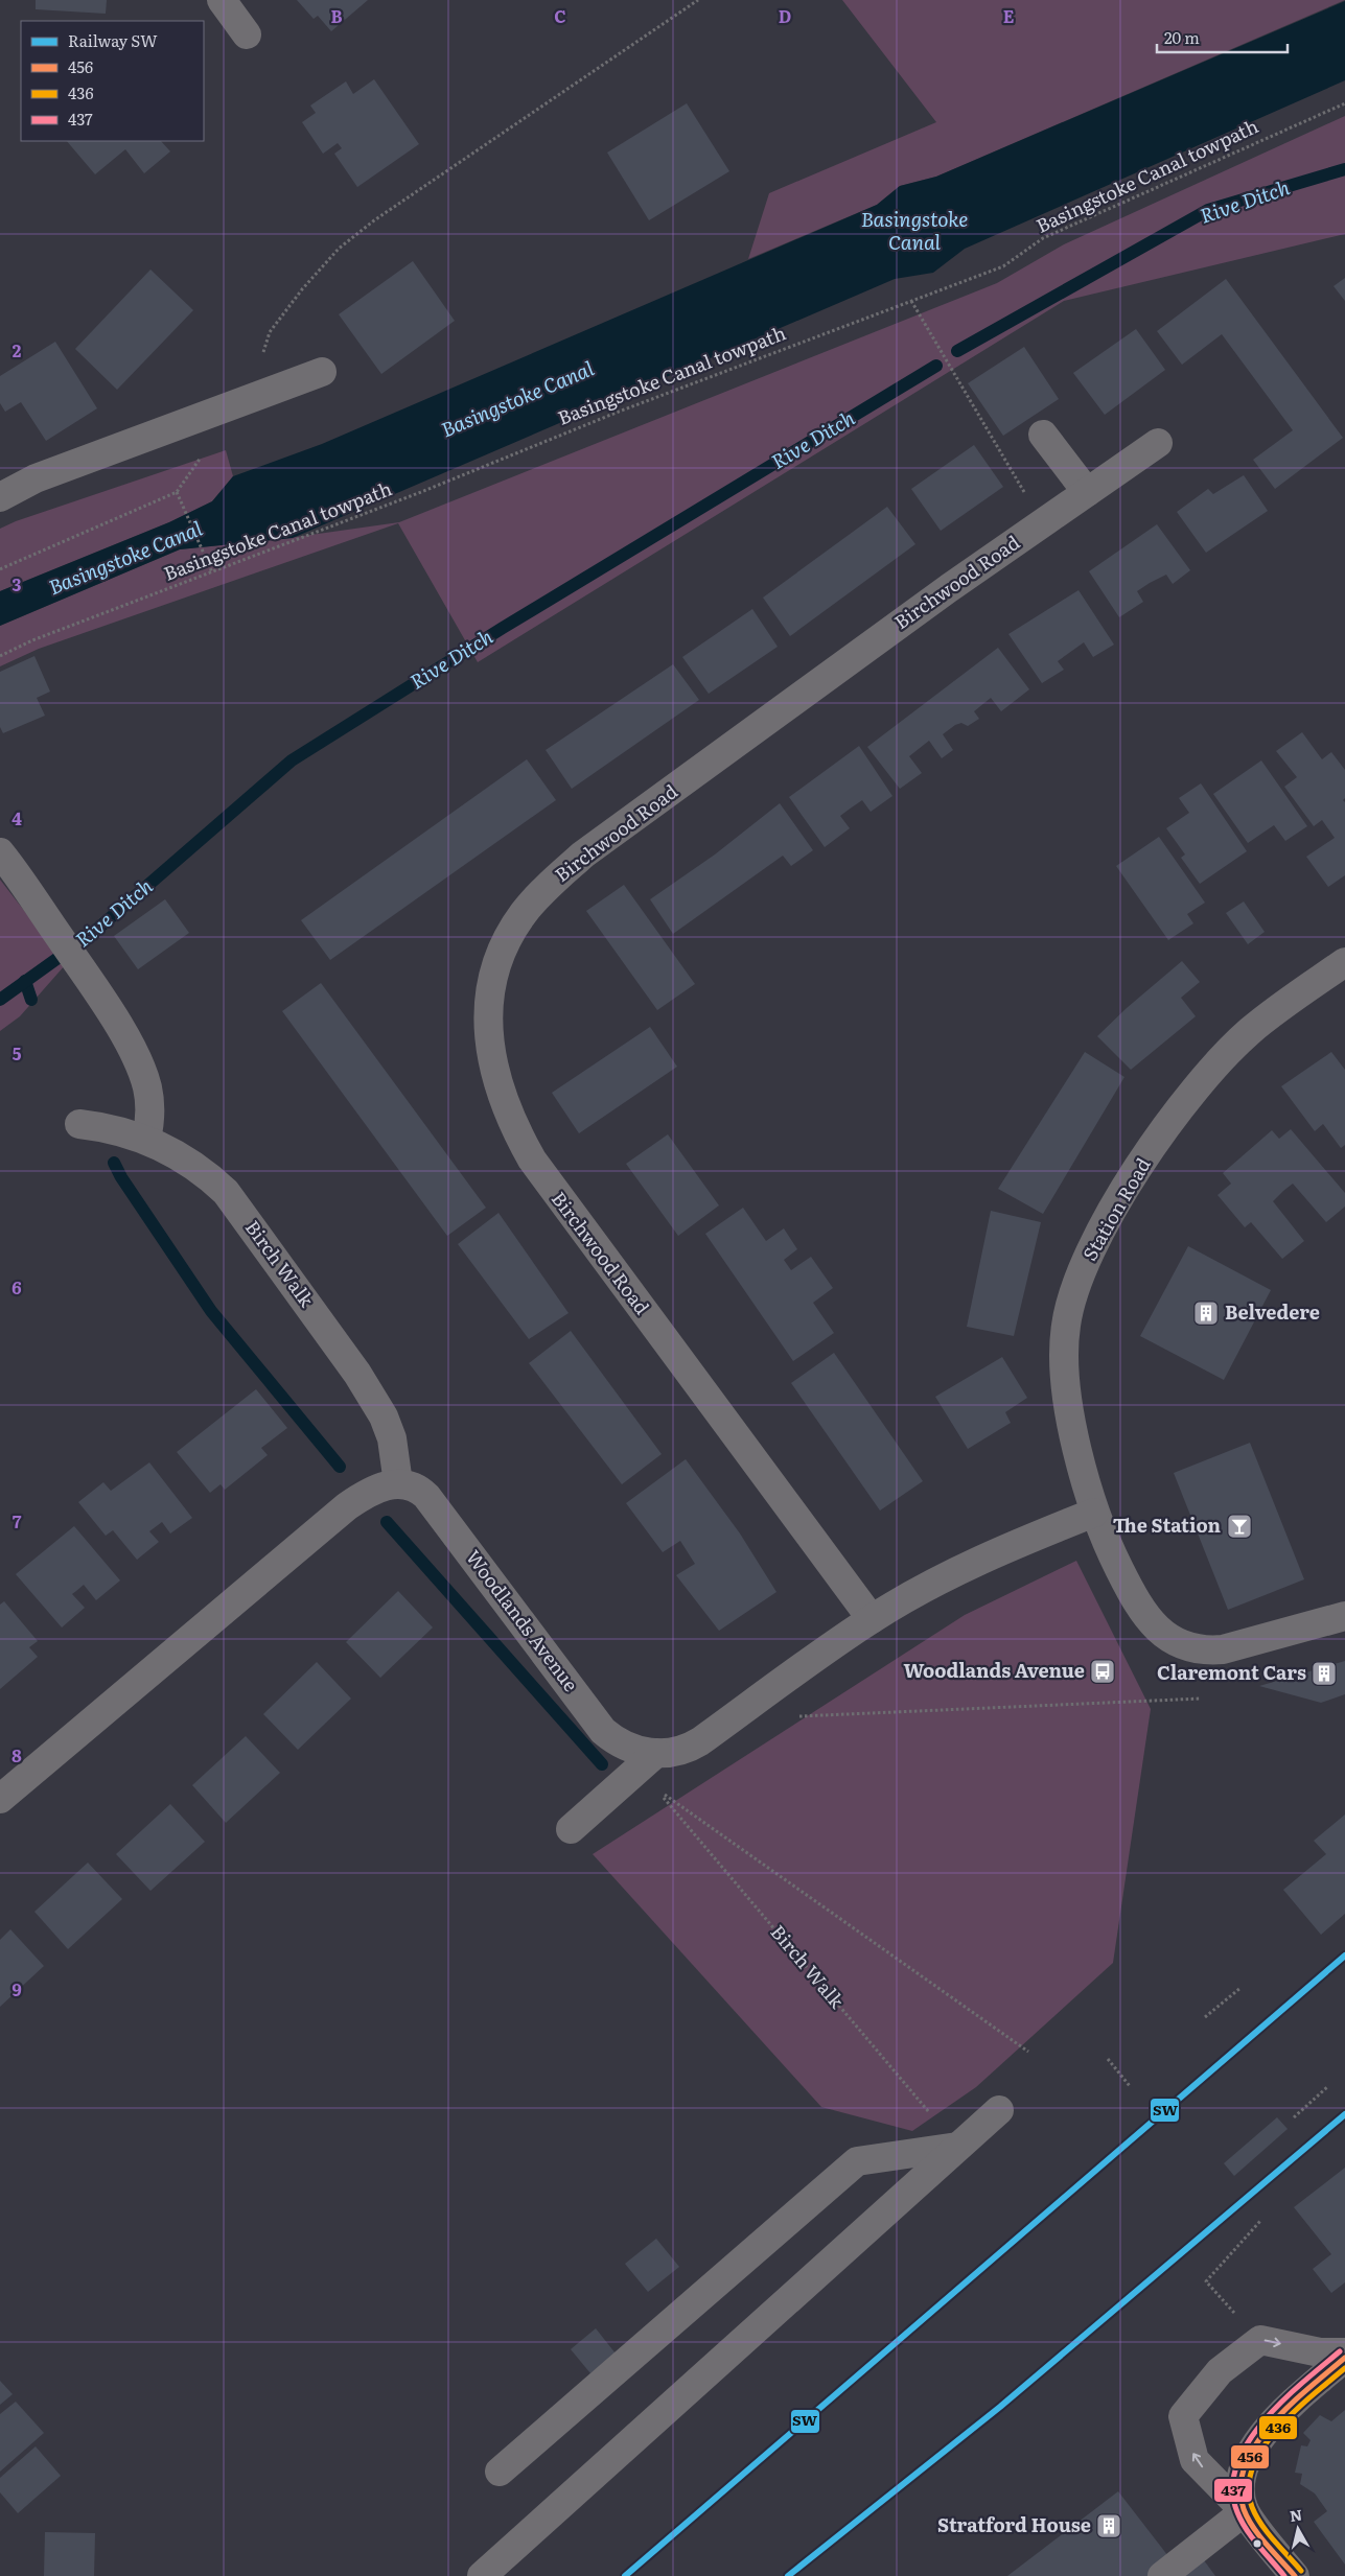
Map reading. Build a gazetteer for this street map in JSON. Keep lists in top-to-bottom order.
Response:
{
  "streets": {
    "street": [
      "Birchwood Road",
      "Station Road",
      "Birch Walk",
      "Woodlands Avenue"
    ],
    "path": ["Basingstoke Canal towpath"]
  },
  "crossings": [
    ["Birchwood Road", "Woodlands Avenue"],
    ["Station Road", "Woodlands Avenue"],
    ["Birch Walk", "Woodlands Avenue"]
  ],
  "water": ["Rive Ditch", "Basingstoke Canal"],
  "places": {
    "building": ["Belvedere", "Claremont Cars", "Stratford House"],
    "bar": ["The Station"],
    "bus stop": ["Woodlands Avenue"]
  },
  "lines": [
    "rail line SW",
    "transit line 437",
    "transit line 456",
    "transit line 436"
  ],
  "legend": [
    "Railway SW",
    "456",
    "436",
    "437"
  ],
  "scale_bar": "20 m",
  "north": "top",
  "grid": {
    "columns": [
      "B",
      "C",
      "D",
      "E"
    ],
    "rows": [
      "2",
      "3",
      "4",
      "5",
      "6",
      "7",
      "8",
      "9"
    ]
  }
}
